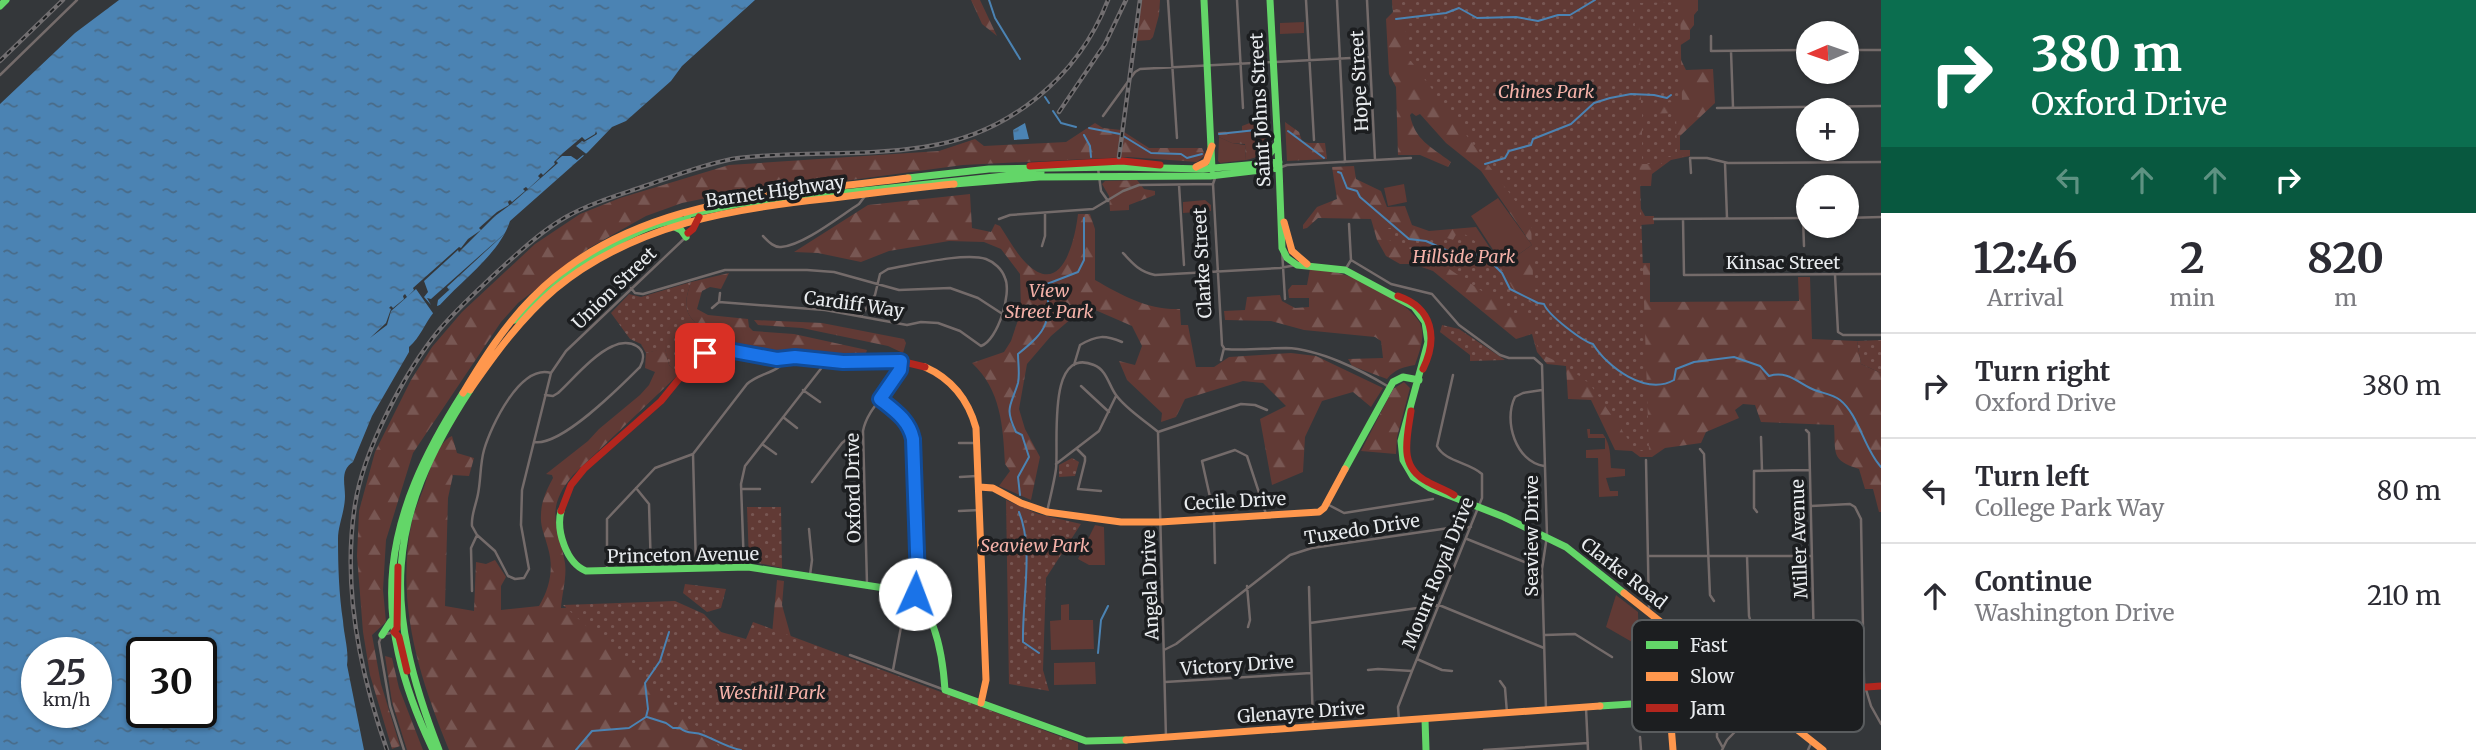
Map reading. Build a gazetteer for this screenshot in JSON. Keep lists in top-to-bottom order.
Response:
{
  "streets": {
    "main road": [
      "Saint Johns Street",
      "Barnet Highway",
      "Clarke Street",
      "Cecile Drive",
      "Princeton Avenue",
      "Clarke Road",
      "Glenayre Drive"
    ],
    "street": [
      "Hope Street",
      "Kinsac Street",
      "Union Street",
      "Cardiff Way",
      "Oxford Drive",
      "Tuxedo Drive",
      "Seaview Drive",
      "Miller Avenue",
      "Mount Royal Drive",
      "Angela Drive",
      "Victory Drive"
    ]
  },
  "crossings": [
    ["Saint Johns Street", "Barnet Highway"],
    ["Saint Johns Street", "Clarke Road"],
    ["Barnet Highway", "Clarke Street"],
    ["Oxford Drive", "Princeton Avenue"],
    ["Cecile Drive", "Angela Drive"],
    ["Tuxedo Drive", "Mount Royal Drive"],
    ["Tuxedo Drive", "Angela Drive"],
    ["Seaview Drive", "Clarke Road"],
    ["Seaview Drive", "Glenayre Drive"],
    ["Mount Royal Drive", "Clarke Road"],
    ["Mount Royal Drive", "Glenayre Drive"],
    ["Angela Drive", "Victory Drive"],
    ["Angela Drive", "Glenayre Drive"]
  ],
  "parks": [
    "Chines Park",
    "Hillside Park",
    "View Street Park",
    "Seaview Park",
    "Westhill Park"
  ],
  "legend": ["Fast", "Slow", "Jam"],
  "north": "left",
  "page": {
    "turn": ["380 m", "Oxford Drive"],
    "map_buttons": ["+", "−"],
    "eta": [
      "12:46",
      "Arrival",
      "2",
      "min",
      "820",
      "m"
    ],
    "list": [
      {
        "name": "Turn right",
        "note": "Oxford Drive",
        "value": "380 m"
      },
      {
        "name": "Turn left",
        "note": "College Park Way",
        "value": "80 m"
      },
      {
        "name": "Continue",
        "note": "Washington Drive",
        "value": "210 m"
      }
    ],
    "speed": "25 km/h",
    "limit": "30"
  }
}
